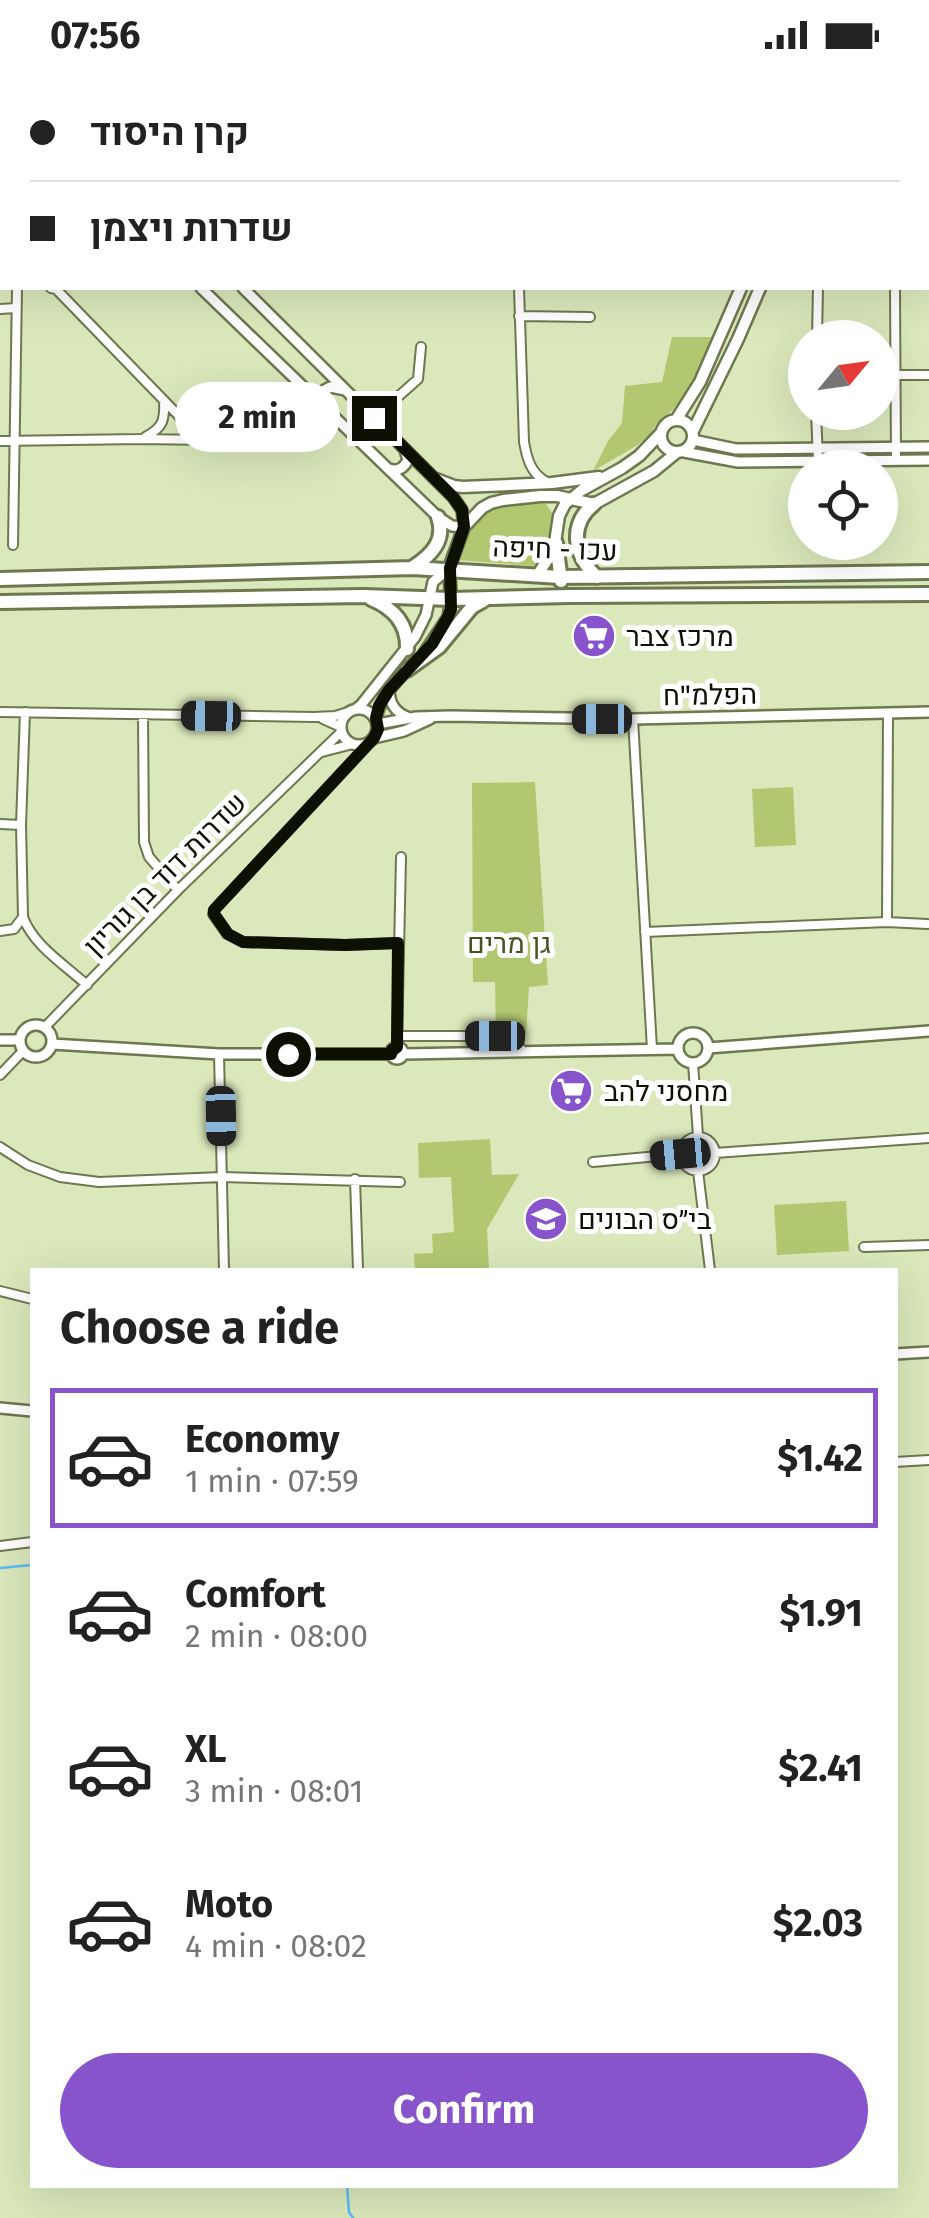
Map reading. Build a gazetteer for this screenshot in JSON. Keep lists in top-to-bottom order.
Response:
{
  "streets": {
    "highway": ["עכו - חיפה"],
    "street": ["הפלמ\"ח", "שדרות דוד בן גוריון"]
  },
  "crossings": [
    ["הפלמ\"ח", "שדרות דוד בן גוריון"]
  ],
  "parks": ["גן מרים"],
  "places": {
    "supermarket": ["מרכז צבר", "מחסני להב"],
    "school or university": ["בי״ס הבונים"]
  },
  "north": "top right",
  "page": {
    "status": "07:56",
    "banner": ["קרן היסוד", "שדרות ויצמן"],
    "bubble": "2 min",
    "heading": "Choose a ride",
    "list": [
      {
        "name": "Economy",
        "note": "1 min · 07:59",
        "value": "$1.42"
      },
      {
        "name": "Comfort",
        "note": "2 min · 08:00",
        "value": "$1.91"
      },
      {
        "name": "XL",
        "note": "3 min · 08:01",
        "value": "$2.41"
      },
      {
        "name": "Moto",
        "note": "4 min · 08:02",
        "value": "$2.03"
      }
    ],
    "buttons": "Confirm"
  }
}
